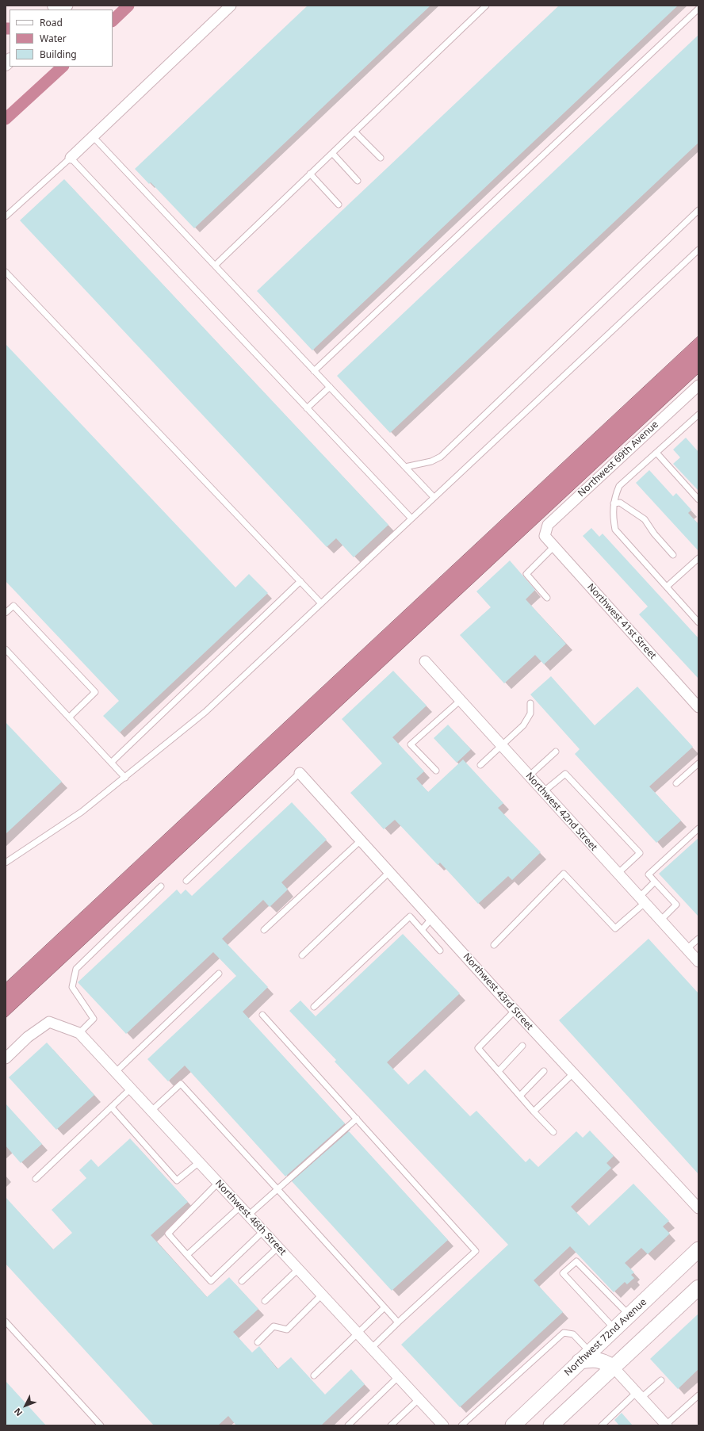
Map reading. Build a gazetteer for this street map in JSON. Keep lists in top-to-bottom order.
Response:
{
  "streets": {
    "main road": ["Northwest 72nd Avenue"],
    "street": [
      "Northwest 69th Avenue",
      "Northwest 41st Street",
      "Northwest 42nd Street",
      "Northwest 43rd Street",
      "Northwest 46th Street"
    ]
  },
  "crossings": [
    ["Northwest 69th Avenue", "Northwest 41st Street"]
  ],
  "legend": ["Road", "Water", "Building"],
  "north": "bottom left"
}
